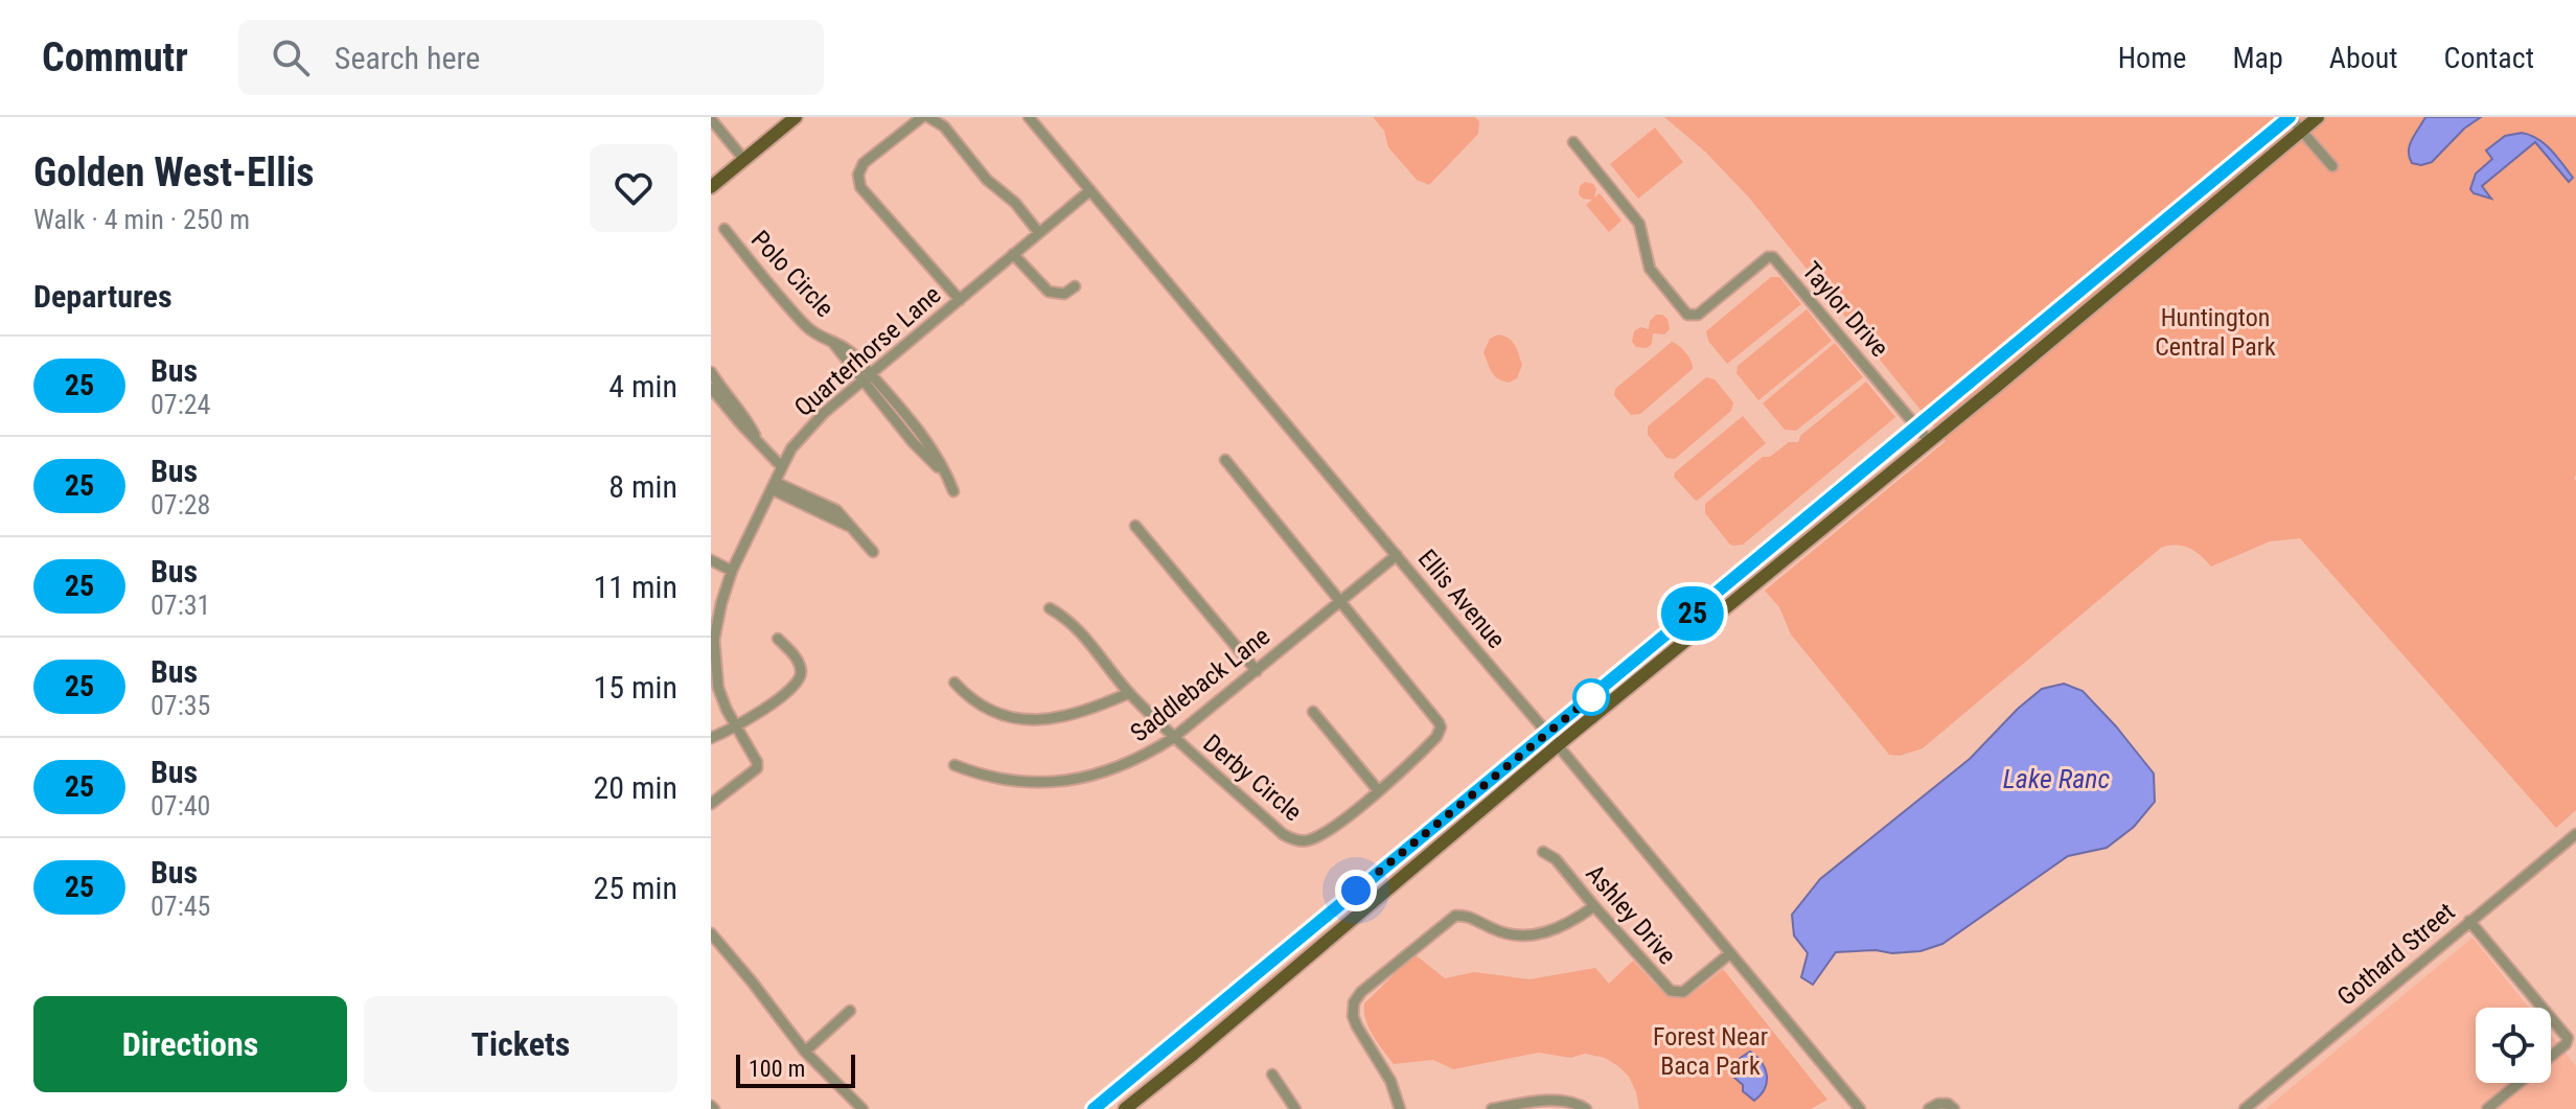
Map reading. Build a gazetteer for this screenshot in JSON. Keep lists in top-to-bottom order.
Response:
{
  "streets": {
    "street": [
      "Polo Circle",
      "Taylor Drive",
      "Quarterhorse Lane",
      "Ellis Avenue",
      "Saddleback Lane",
      "Derby Circle",
      "Ashley Drive",
      "Gothard Street"
    ]
  },
  "crossings": [
    ["Polo Circle", "Quarterhorse Lane"],
    ["Quarterhorse Lane", "Ellis Avenue"],
    ["Ellis Avenue", "Saddleback Lane"],
    ["Ellis Avenue", "Ashley Drive"],
    ["Saddleback Lane", "Derby Circle"]
  ],
  "water": ["Lake Ranc"],
  "parks": ["Huntington Central Park", "Forest Near Baca Park"],
  "lines": ["bus line 25"],
  "scale_bar": "100 m",
  "page": {
    "header": "Commutr",
    "search": "Search here",
    "nav": [
      "Home",
      "Map",
      "About",
      "Contact"
    ],
    "heading": [
      ["Golden West-Ellis", "Walk · 4 min · 250 m"],
      "Departures"
    ],
    "on_map": "25",
    "list": [
      {
        "mark": "25",
        "name": "Bus",
        "note": "07:24",
        "value": "4 min"
      },
      {
        "mark": "25",
        "name": "Bus",
        "note": "07:28",
        "value": "8 min"
      },
      {
        "mark": "25",
        "name": "Bus",
        "note": "07:31",
        "value": "11 min"
      },
      {
        "mark": "25",
        "name": "Bus",
        "note": "07:35",
        "value": "15 min"
      },
      {
        "mark": "25",
        "name": "Bus",
        "note": "07:40",
        "value": "20 min"
      },
      {
        "mark": "25",
        "name": "Bus",
        "note": "07:45",
        "value": "25 min"
      }
    ],
    "buttons": ["Directions", "Tickets"],
    "scale": "100 m"
  }
}
